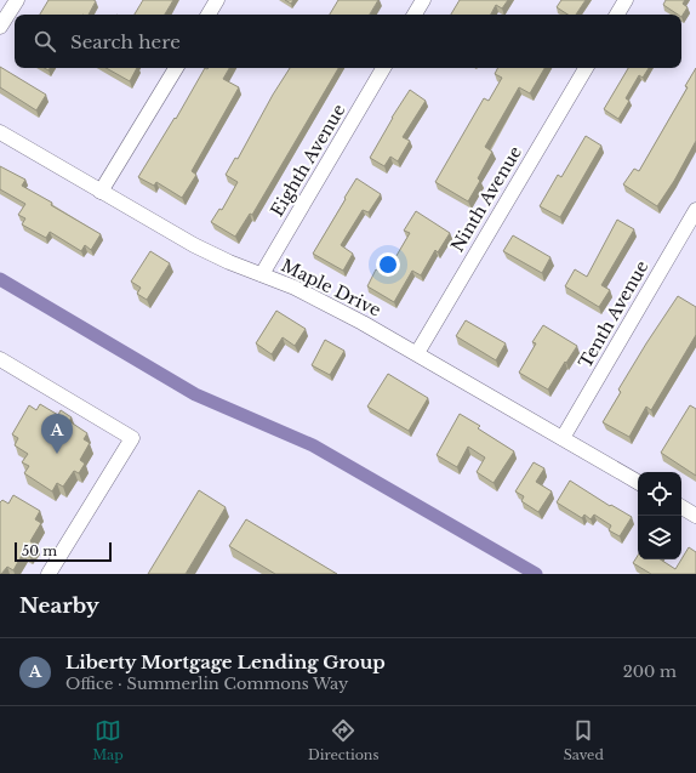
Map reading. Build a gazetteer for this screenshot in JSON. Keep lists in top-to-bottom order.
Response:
{
  "streets": {
    "street": [
      "Eighth Avenue",
      "Ninth Avenue",
      "Maple Drive",
      "Tenth Avenue"
    ]
  },
  "crossings": [
    ["Eighth Avenue", "Maple Drive"],
    ["Ninth Avenue", "Maple Drive"],
    ["Maple Drive", "Tenth Avenue"]
  ],
  "scale_bar": "50 m",
  "page": {
    "search": "Search here",
    "pins": "A",
    "scale": "50 m",
    "heading": "Nearby",
    "list": [
      {
        "mark": "A",
        "name": "Liberty Mortgage Lending Group",
        "note": "Office · Summerlin Commons Way",
        "value": "200 m"
      }
    ],
    "nav": ["Map", "Directions", "Saved"]
  }
}
